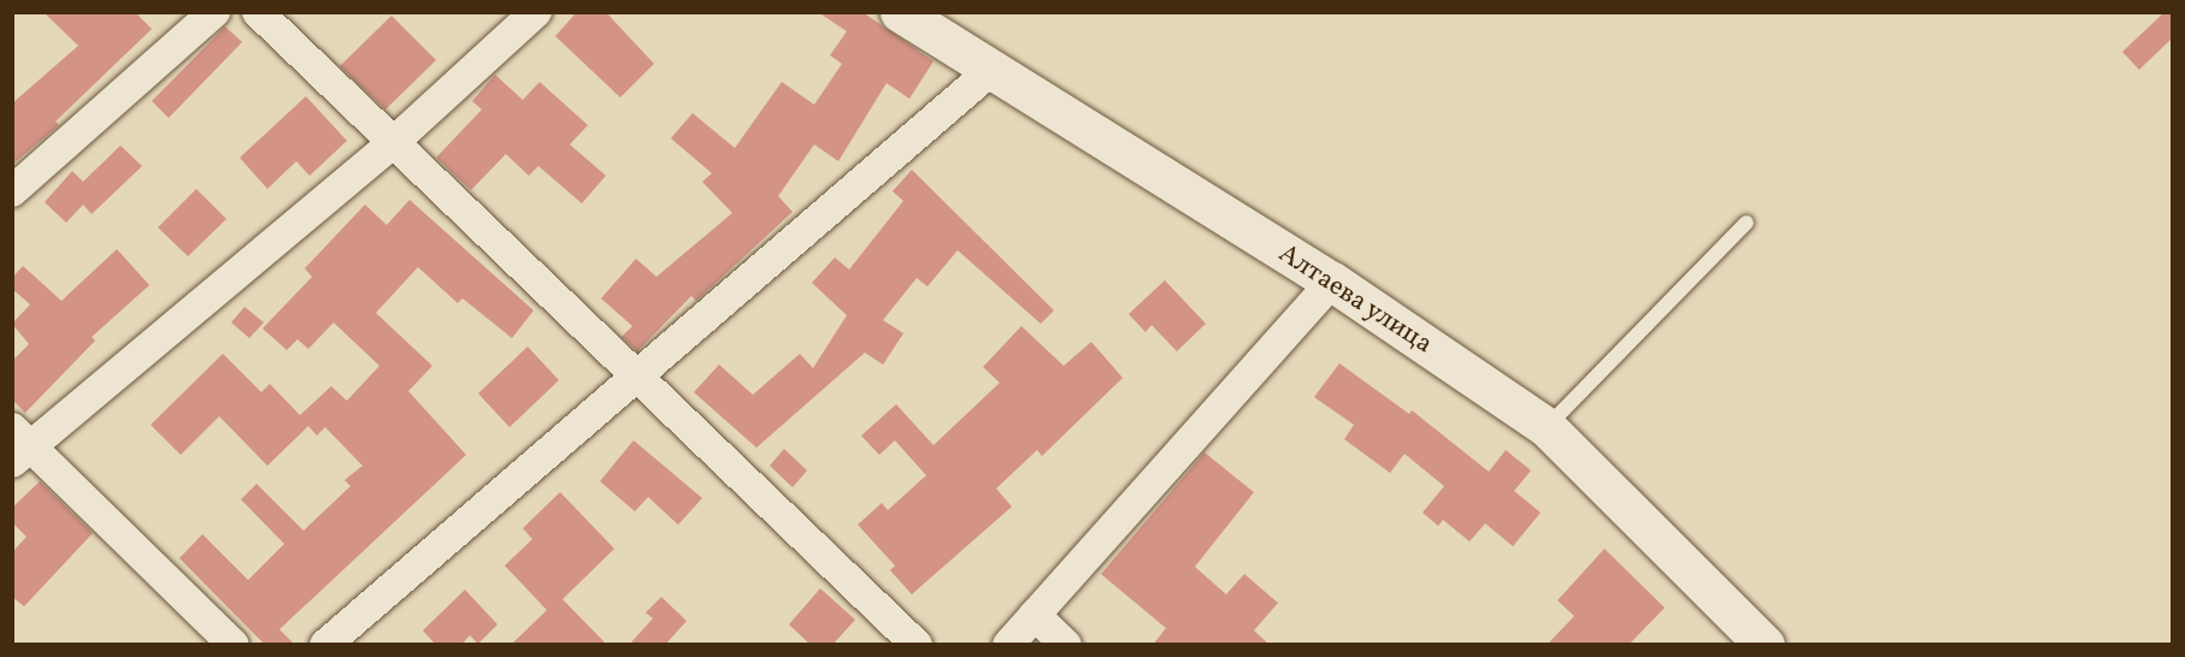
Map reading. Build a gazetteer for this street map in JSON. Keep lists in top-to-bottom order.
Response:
{
  "streets": {
    "main road": ["Алтаева улица"]
  }
}
